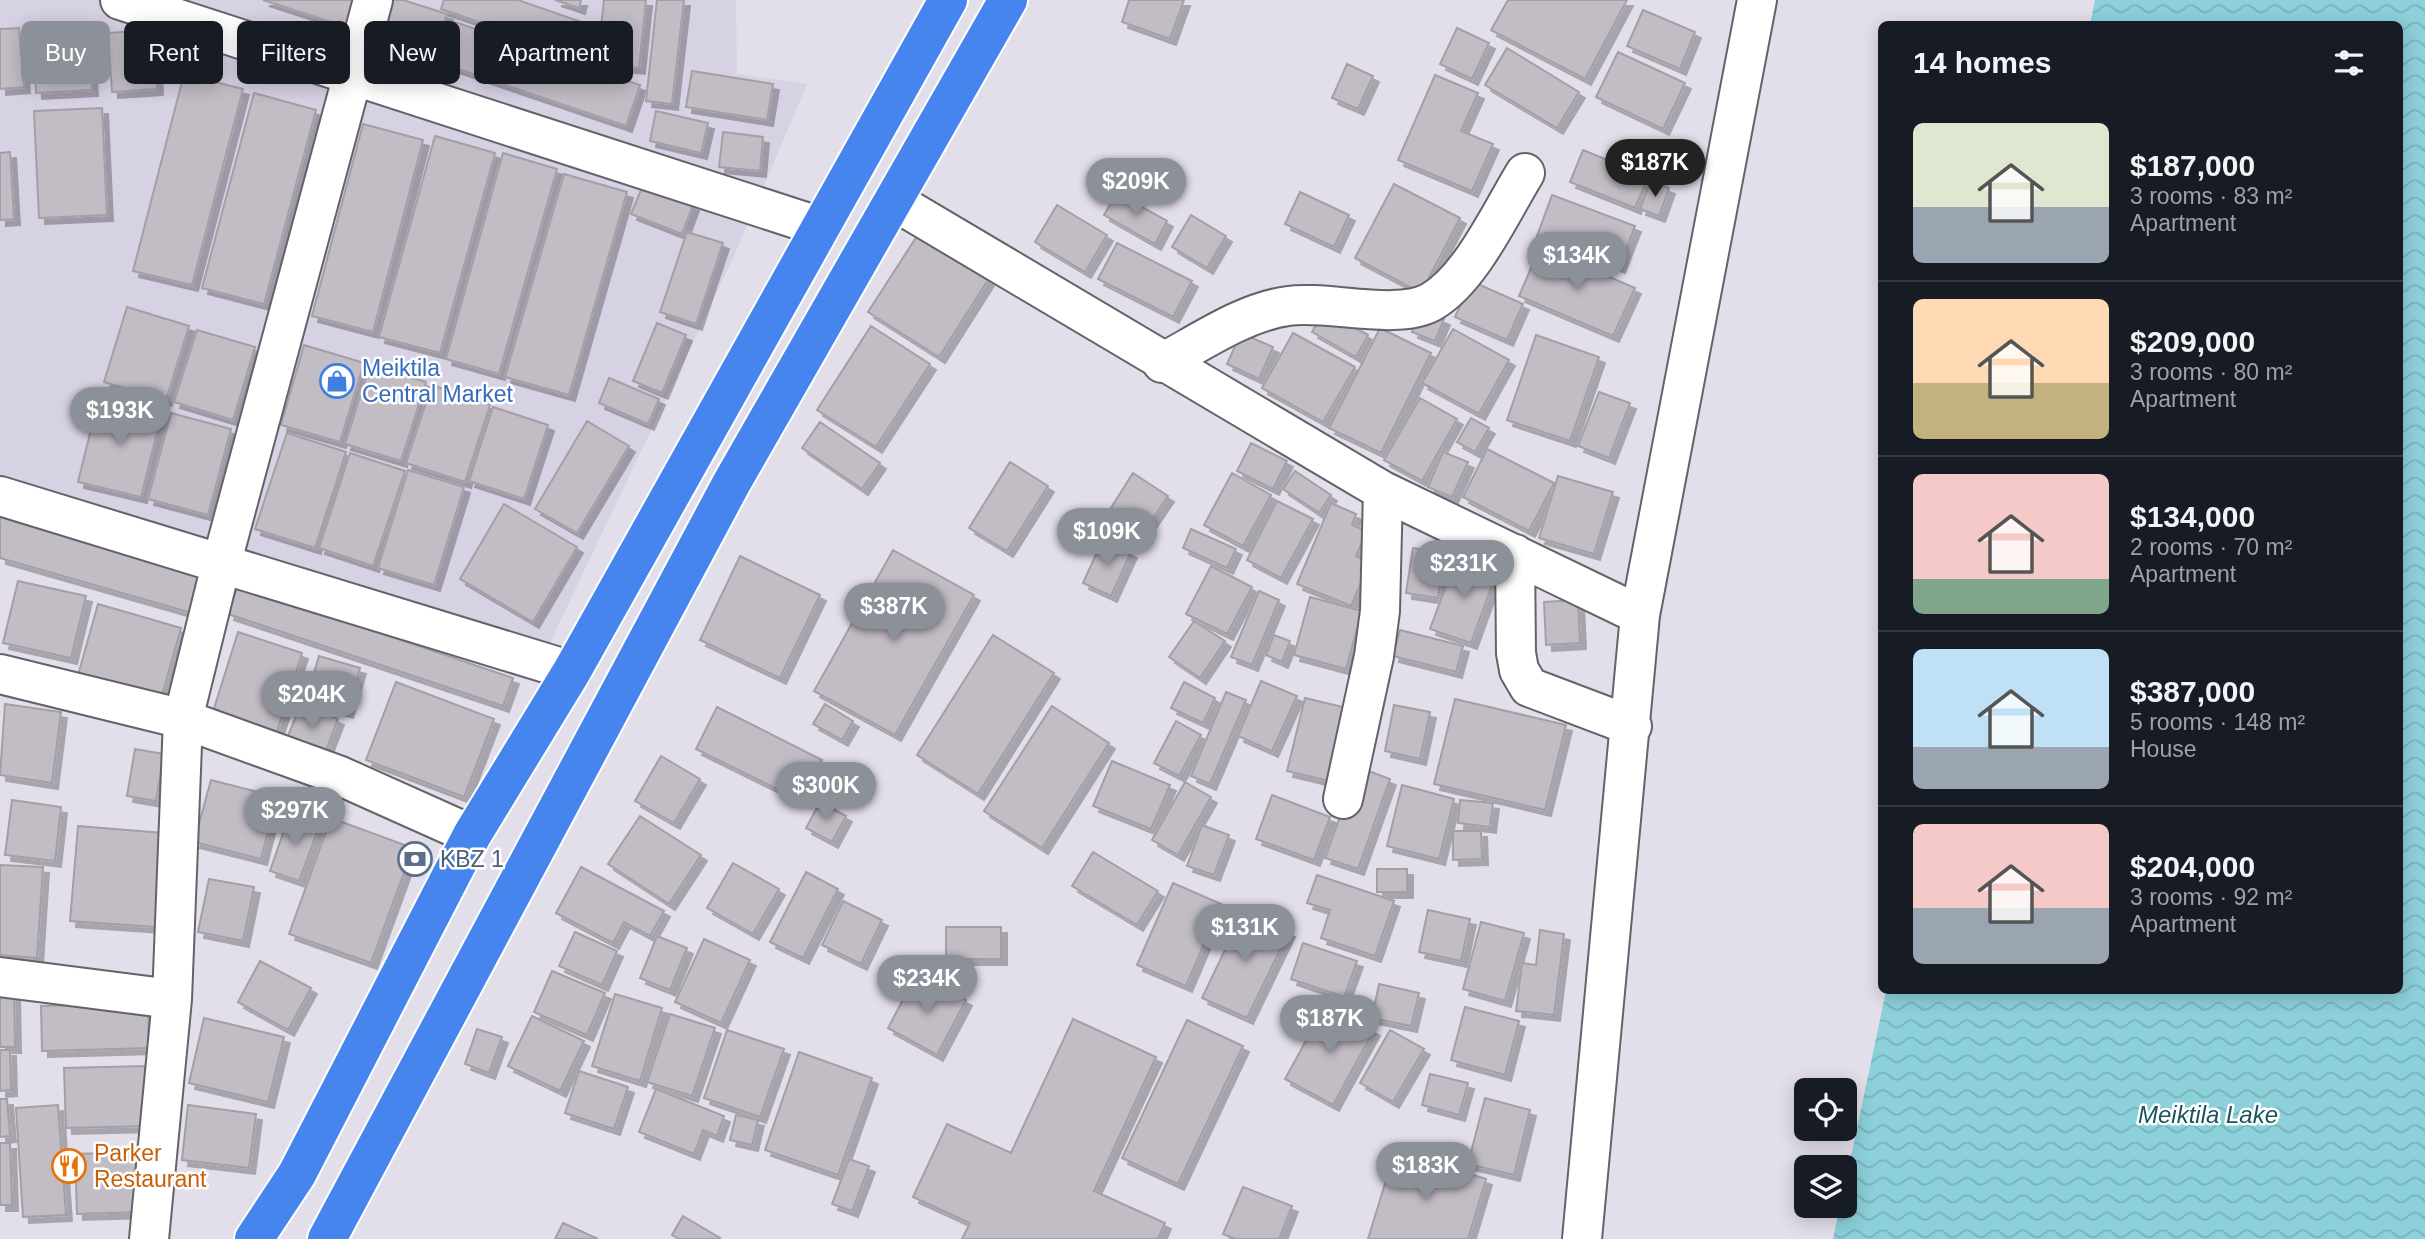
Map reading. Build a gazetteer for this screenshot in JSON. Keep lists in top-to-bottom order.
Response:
{
  "water": ["Meiktila Lake"],
  "places": {
    "shop": ["Meiktila Central Market"],
    "bank": ["KBZ 1"],
    "restaurant": ["Parker Restaurant"]
  },
  "page": {
    "chip": [
      "Buy",
      "Rent",
      "Filters",
      "New",
      "Apartment"
    ],
    "heading": "14 homes",
    "list": [
      {
        "name": "$187,000",
        "note": "3 rooms · 83 m² · Apartment"
      },
      {
        "name": "$209,000",
        "note": "3 rooms · 80 m² · Apartment"
      },
      {
        "name": "$134,000",
        "note": "2 rooms · 70 m² · Apartment"
      },
      {
        "name": "$387,000",
        "note": "5 rooms · 148 m² · House"
      },
      {
        "name": "$204,000",
        "note": "3 rooms · 92 m² · Apartment"
      }
    ],
    "price": [
      "$187K",
      "$209K",
      "$134K",
      "$193K",
      "$109K",
      "$231K",
      "$387K",
      "$204K",
      "$300K",
      "$297K",
      "$131K",
      "$234K",
      "$187K",
      "$183K"
    ]
  }
}
